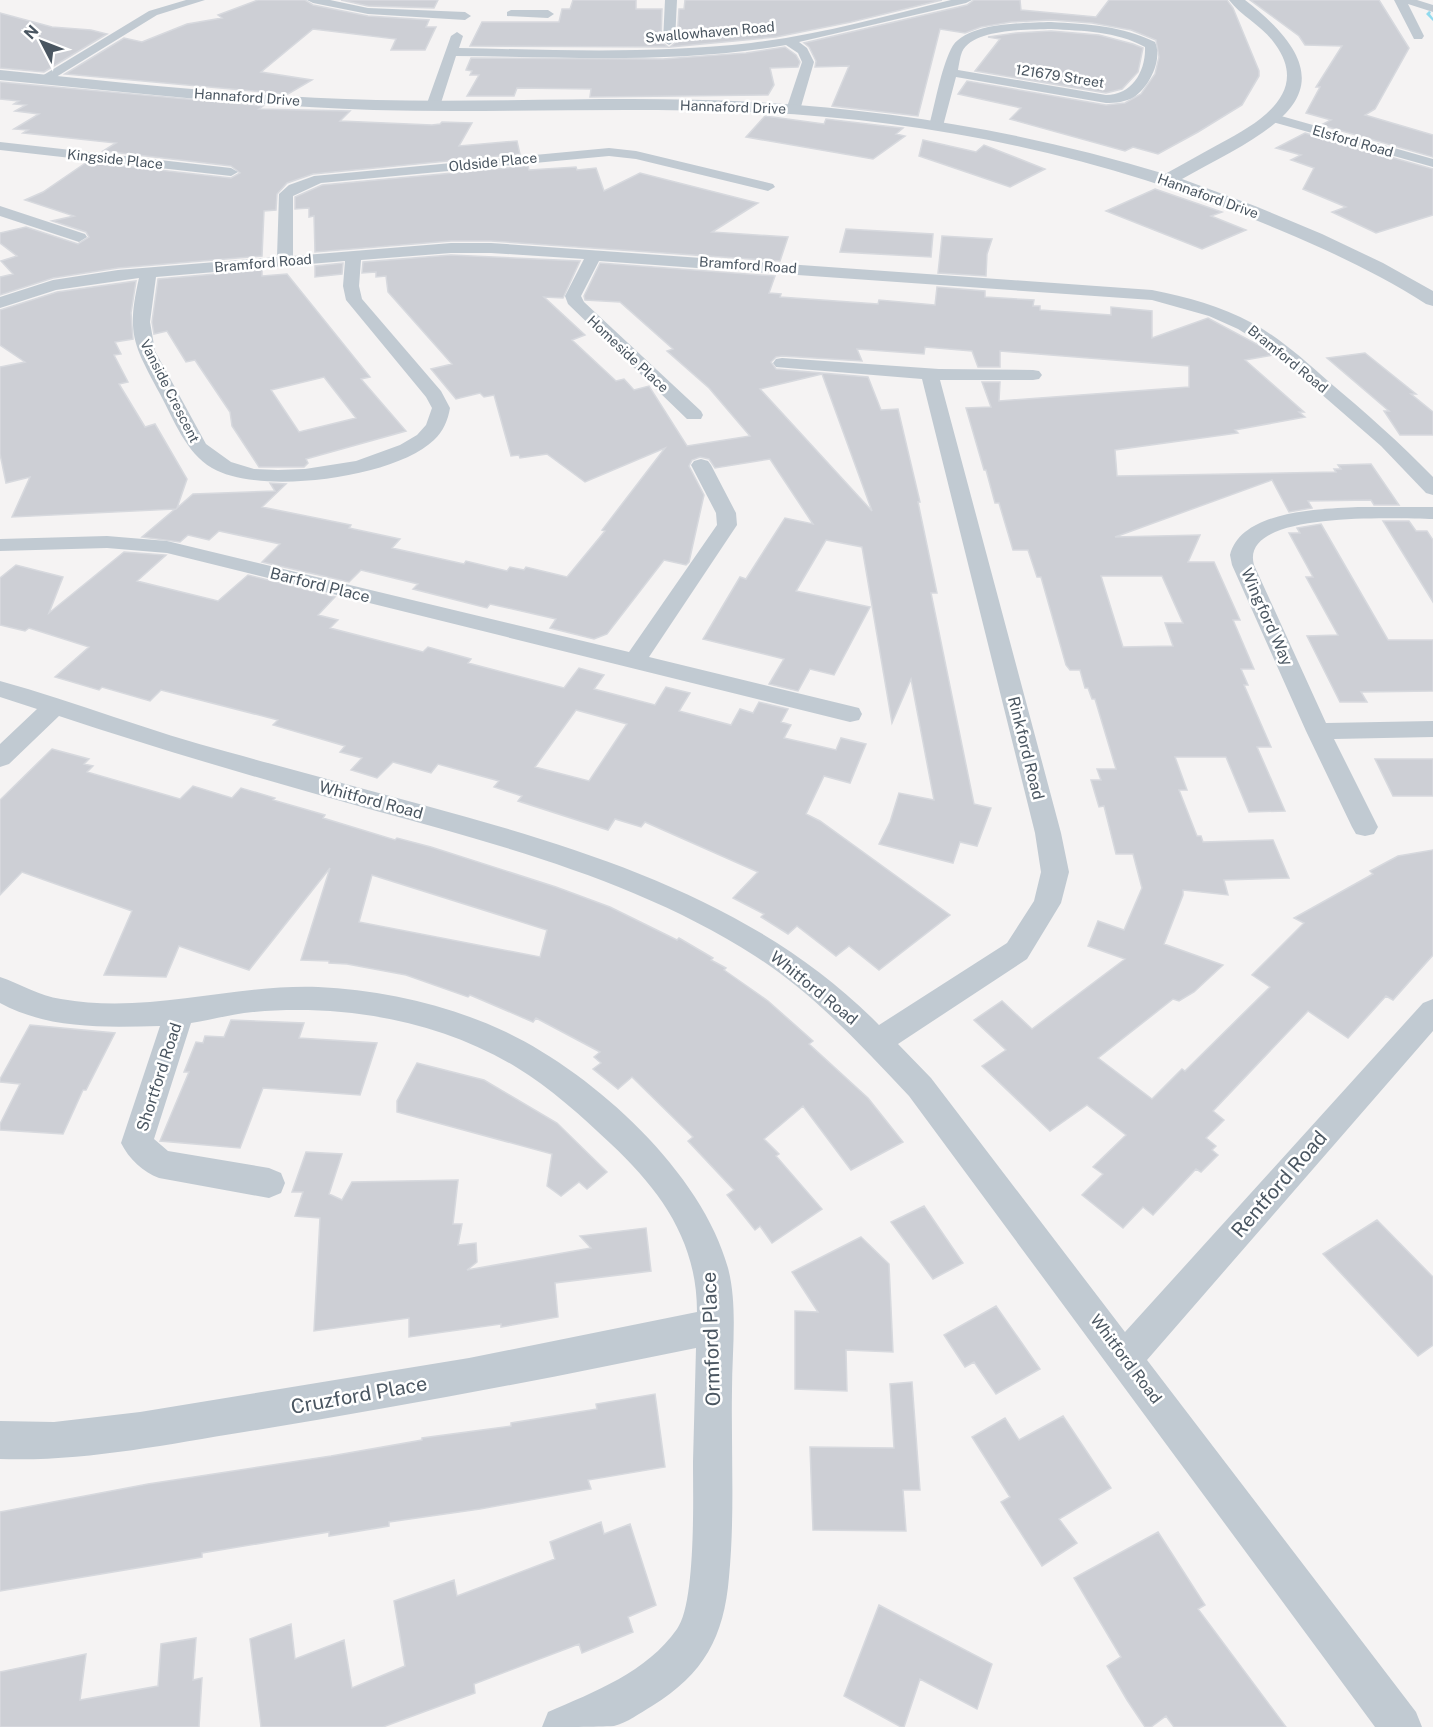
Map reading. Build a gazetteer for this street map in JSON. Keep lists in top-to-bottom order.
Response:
{
  "streets": {
    "street": [
      "Swallowhaven Road",
      "121679 Street",
      "Hannaford Drive",
      "Elsford Road",
      "Kingside Place",
      "Oldside Place",
      "Bramford Road",
      "Homeside Place",
      "Vanside Crescent",
      "Barford Place",
      "Wingford Way",
      "Rinkford Road",
      "Whitford Road",
      "Shortford Road",
      "Rentford Road",
      "Ormford Place",
      "Cruzford Place"
    ]
  },
  "crossings": [
    ["121679 Street", "Hannaford Drive"],
    ["Oldside Place", "Bramford Road"],
    ["Bramford Road", "Homeside Place"],
    ["Bramford Road", "Vanside Crescent"],
    ["Rinkford Road", "Whitford Road"],
    ["Whitford Road", "Rentford Road"],
    ["Shortford Road", "Ormford Place"],
    ["Ormford Place", "Cruzford Place"]
  ],
  "north": "top left"
}
